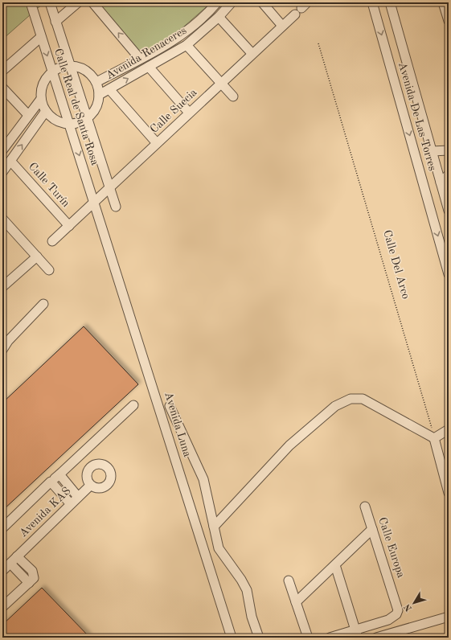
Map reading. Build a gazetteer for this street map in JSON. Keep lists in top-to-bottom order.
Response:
{
  "streets": {
    "street": [
      "Avenida Renaceres",
      "Calle Real de Santa Rosa",
      "Calle Suecia",
      "Avenida De Las Torres",
      "Calle Turín",
      "Avenida Luna",
      "Avenida KAS",
      "Calle Europa"
    ],
    "path": ["Calle Del Arco"]
  },
  "crossings": [
    ["Avenida Renaceres", "Calle Real de Santa Rosa"],
    ["Calle Real de Santa Rosa", "Calle Suecia"],
    ["Calle Real de Santa Rosa", "Avenida Luna"],
    ["Calle Suecia", "Calle Turín"]
  ],
  "north": "bottom left"
}
